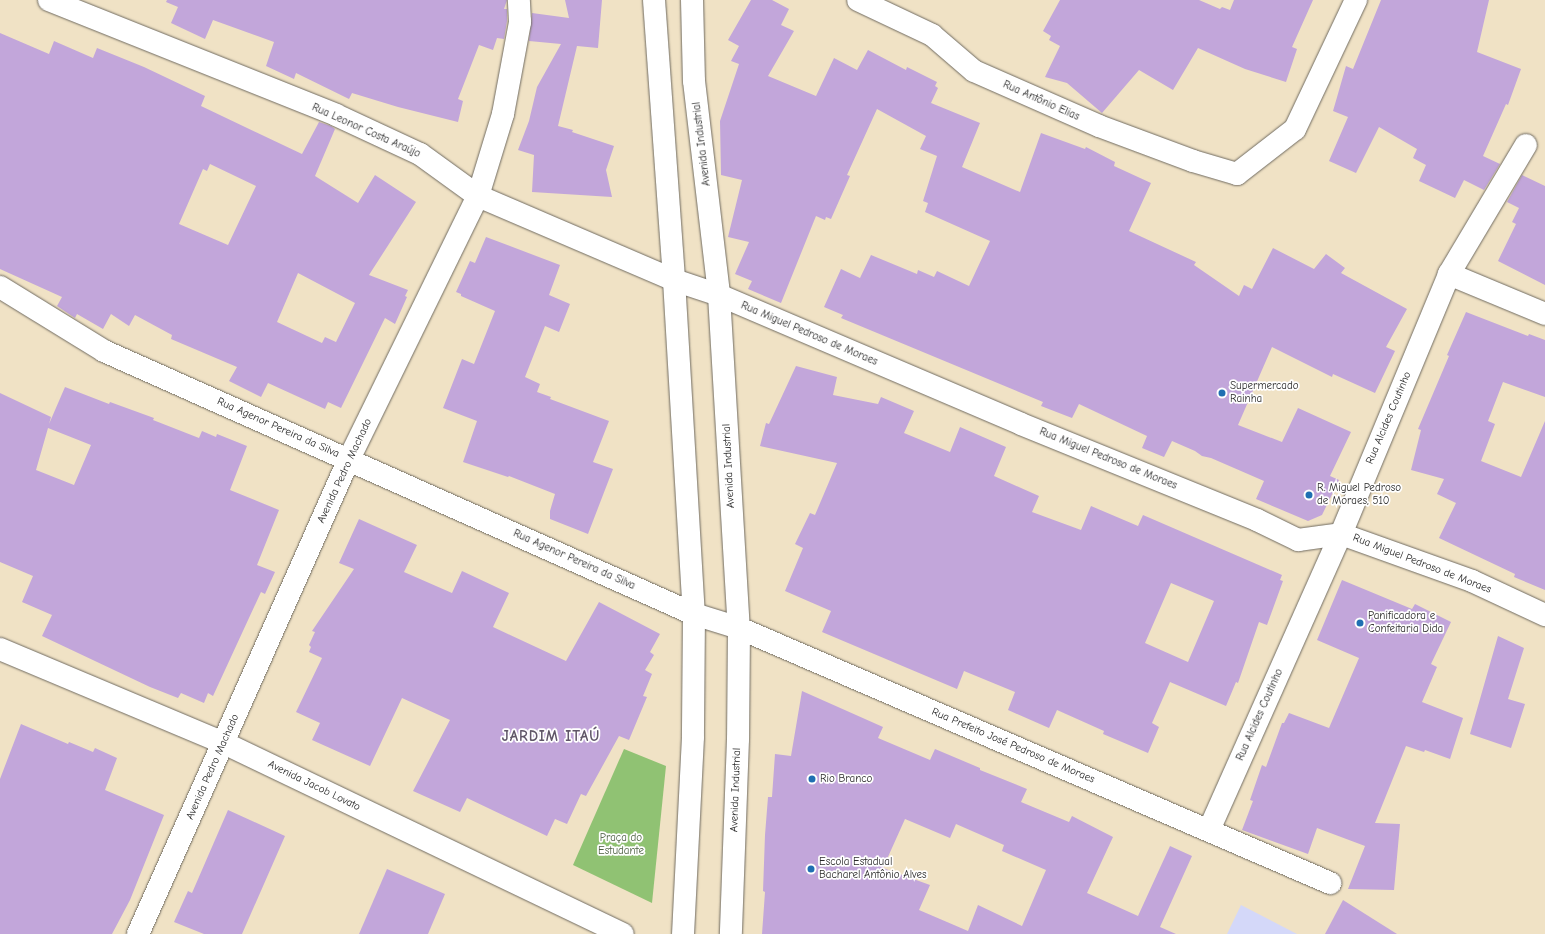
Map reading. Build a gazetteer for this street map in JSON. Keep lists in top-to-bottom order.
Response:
{
  "streets": {
    "street": [
      "Rua Antônio Elias",
      "Rua Leonor Costa Araújo",
      "Avenida Industrial",
      "Rua Miguel Pedroso de Moraes",
      "Rua Alcides Coutinho",
      "Rua Agenor Pereira da Silva",
      "Avenida Pedro Machado",
      "Rua Prefeito José Pedroso de Moraes",
      "Avenida Jacob Lovato"
    ]
  },
  "crossings": [
    ["Rua Leonor Costa Araújo", "Rua Miguel Pedroso de Moraes"],
    ["Rua Leonor Costa Araújo", "Avenida Pedro Machado"],
    ["Avenida Industrial", "Rua Miguel Pedroso de Moraes"],
    ["Avenida Industrial", "Rua Prefeito José Pedroso de Moraes"],
    ["Rua Miguel Pedroso de Moraes", "Rua Alcides Coutinho"],
    ["Rua Alcides Coutinho", "Rua Prefeito José Pedroso de Moraes"],
    ["Rua Agenor Pereira da Silva", "Avenida Pedro Machado"],
    ["Rua Agenor Pereira da Silva", "Rua Prefeito José Pedroso de Moraes"],
    ["Avenida Pedro Machado", "Avenida Jacob Lovato"]
  ],
  "districts": ["JARDIM ITAÚ"],
  "parks": ["Praça do Estudante"],
  "places": [
    "Supermercado Rainha",
    "R. Miguel Pedroso de Moraes, 510",
    "Panificadora e Confeitaria Dida",
    "Rio Branco",
    "Escola Estadual Bacharel Antônio Alves"
  ]
}
